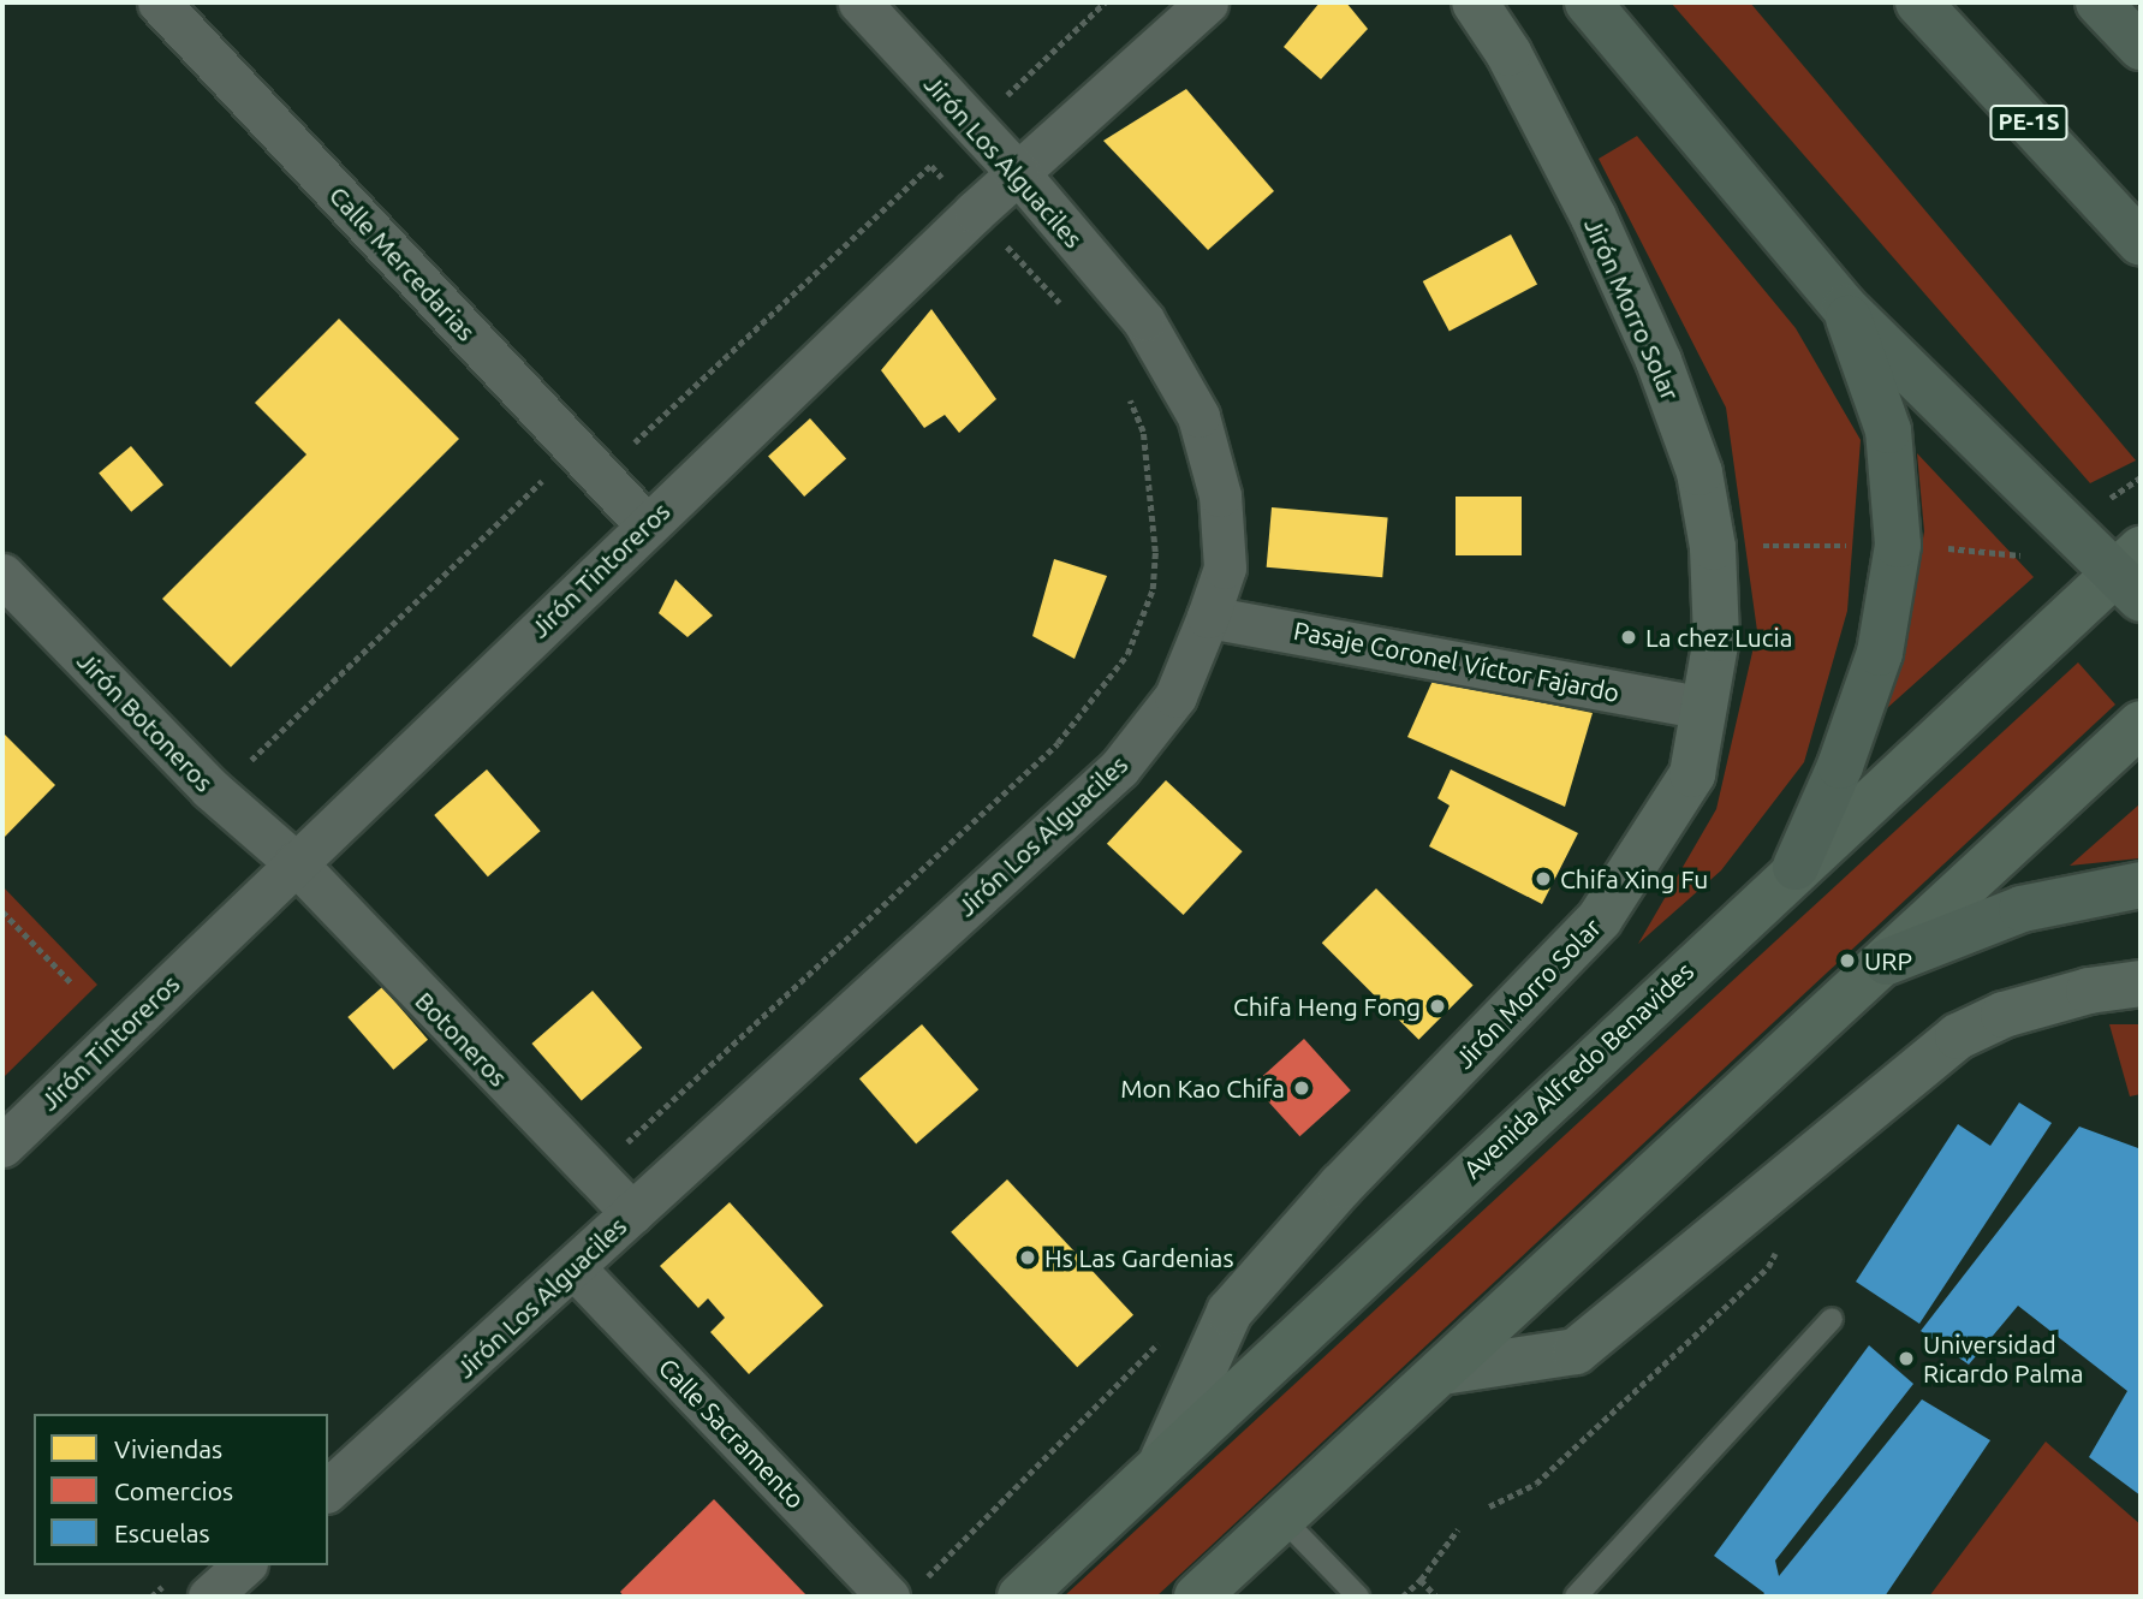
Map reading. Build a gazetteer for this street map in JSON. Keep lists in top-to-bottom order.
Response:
{
  "streets": {
    "highway": ["PE-1S"],
    "main road": ["Avenida Alfredo Benavides"],
    "street": [
      "Jirón Los Alguaciles",
      "Calle Mercedarias",
      "Jirón Morro Solar",
      "Jirón Tintoreros",
      "Pasaje Coronel Víctor Fajardo",
      "Jirón Botoneros",
      "Botoneros",
      "Calle Sacramento"
    ]
  },
  "crossings": [
    ["Jirón Los Alguaciles", "Jirón Tintoreros"],
    ["Jirón Los Alguaciles", "Pasaje Coronel Víctor Fajardo"],
    ["Jirón Los Alguaciles", "Botoneros"],
    ["Jirón Los Alguaciles", "Calle Sacramento"],
    ["Calle Mercedarias", "Jirón Tintoreros"],
    ["Jirón Morro Solar", "Pasaje Coronel Víctor Fajardo"],
    ["Jirón Morro Solar", "Avenida Alfredo Benavides"],
    ["Jirón Tintoreros", "Jirón Botoneros"],
    ["Jirón Tintoreros", "Botoneros"],
    ["Jirón Botoneros", "Botoneros"]
  ],
  "places": [
    "La chez Lucia",
    "Chifa Xing Fu",
    "URP",
    "Chifa Heng Fong",
    "Mon Kao Chifa",
    "Hs Las Gardenias",
    "Universidad Ricardo Palma"
  ],
  "legend": ["Viviendas", "Comercios", "Escuelas"]
}
